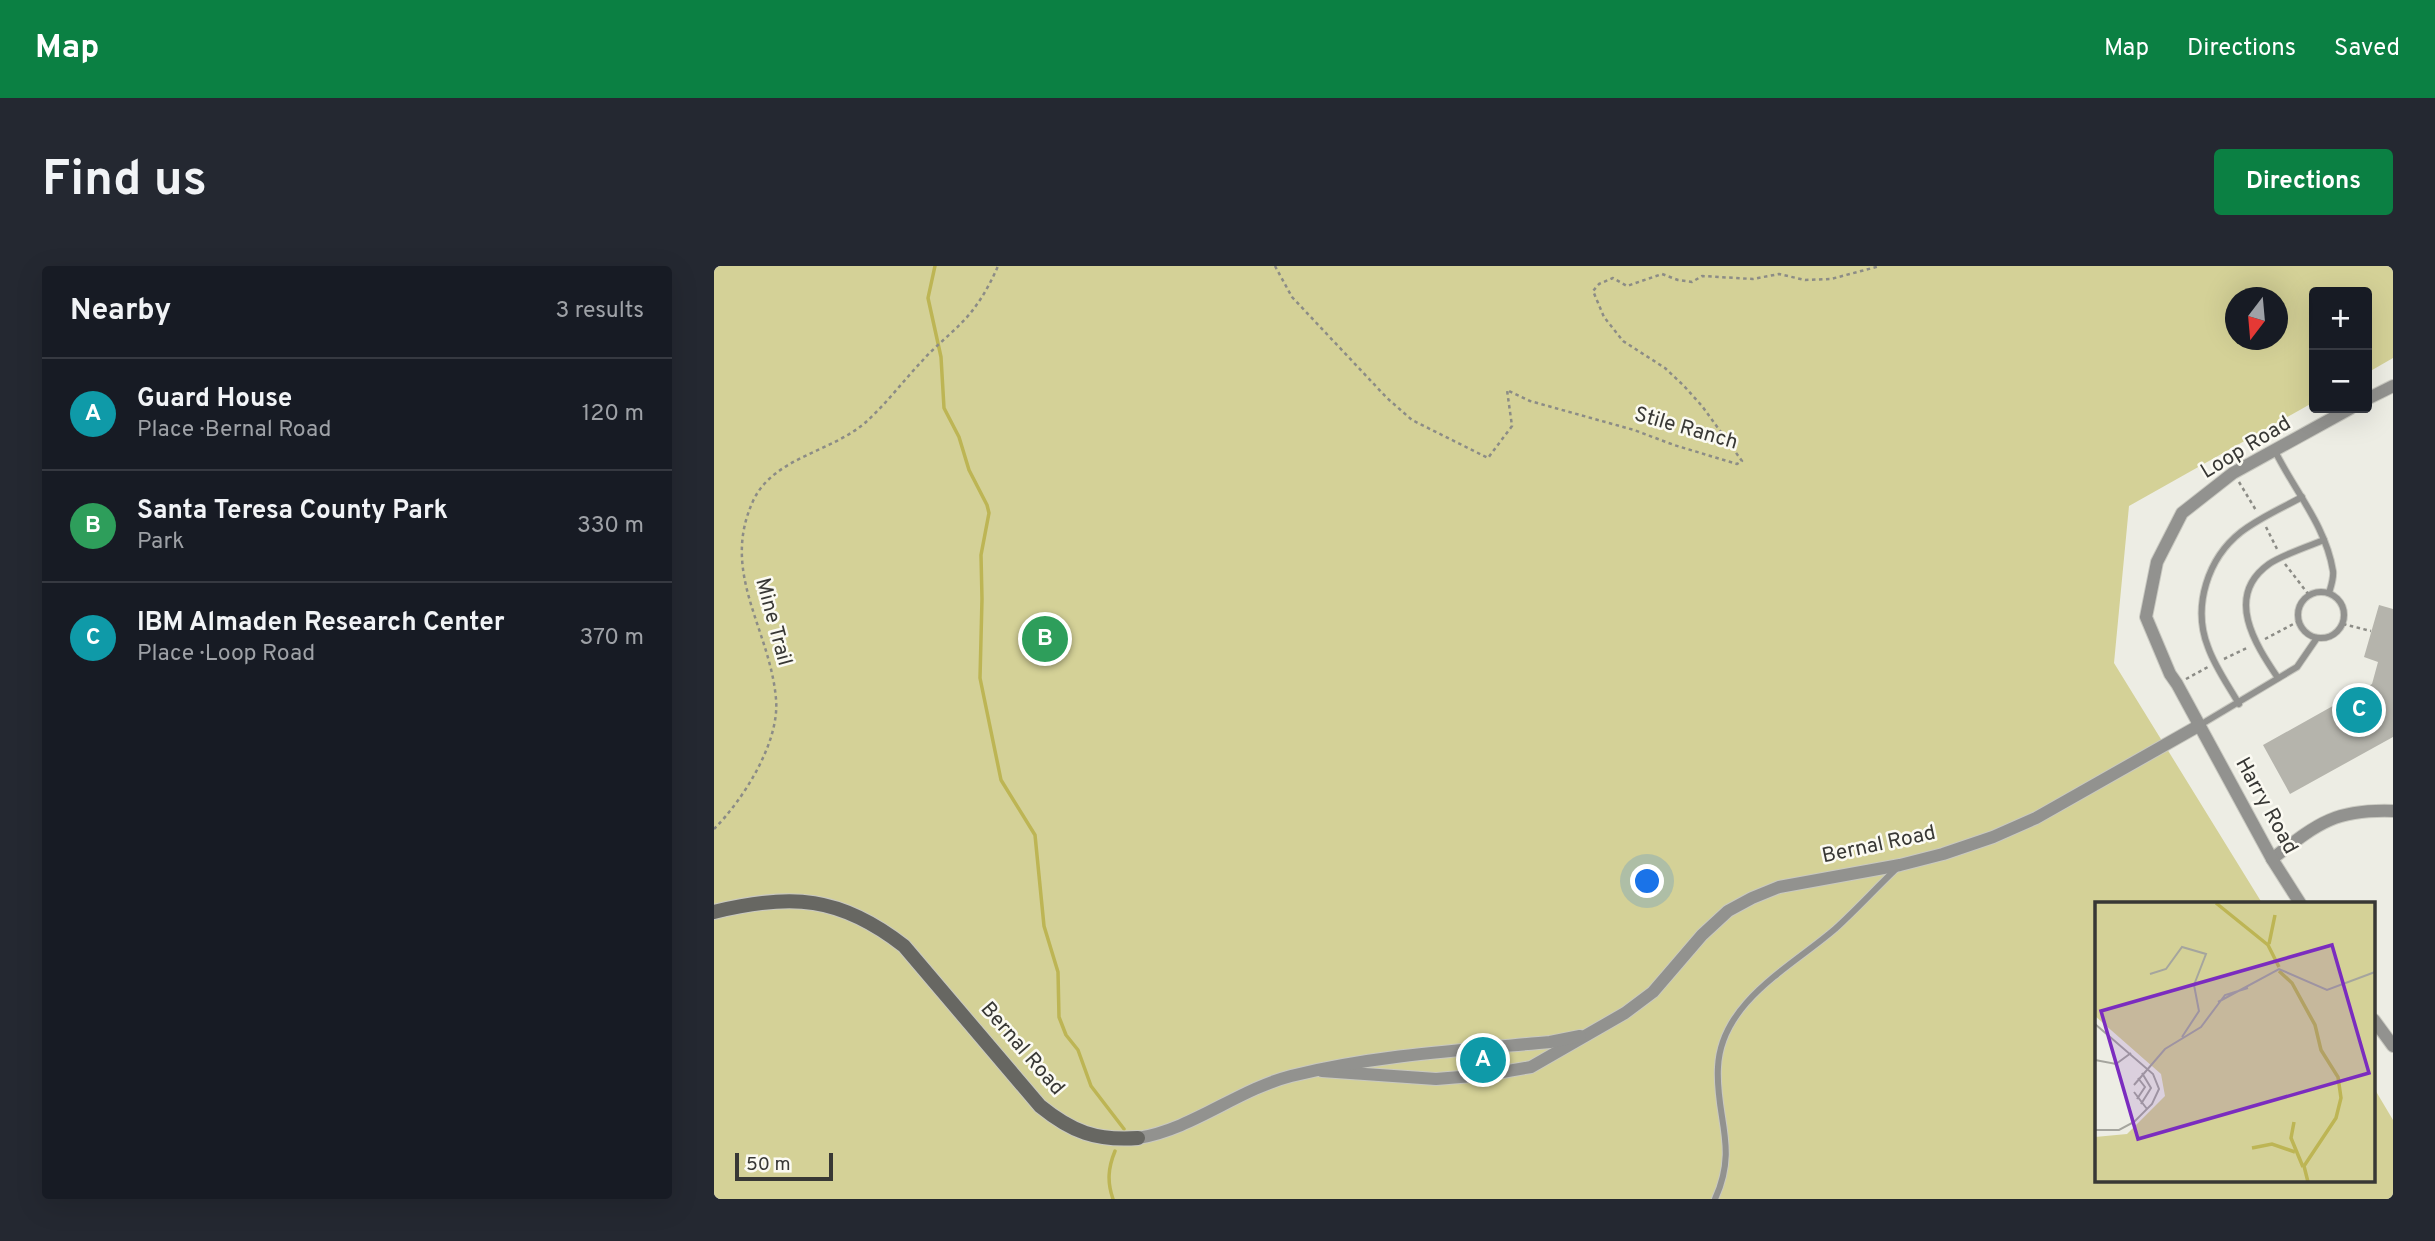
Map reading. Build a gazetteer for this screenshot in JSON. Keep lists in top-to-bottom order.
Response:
{
  "streets": {
    "street": ["Loop Road", "Harry Road", "Bernal Road"],
    "path": ["Stile Ranch", "Mine Trail"]
  },
  "crossings": [
    ["Loop Road", "Harry Road"],
    ["Loop Road", "Bernal Road"],
    ["Harry Road", "Bernal Road"]
  ],
  "scale_bar": "50 m",
  "north": "bottom",
  "page": {
    "header": "Map",
    "nav": ["Map", "Directions", "Saved"],
    "buttons": "Directions",
    "title": "Find us",
    "heading": ["Nearby", "3 results"],
    "map_buttons": ["+", "−"],
    "list": [
      {
        "mark": "A",
        "name": "Guard House",
        "note": "Place · Bernal Road",
        "value": "120 m"
      },
      {
        "mark": "B",
        "name": "Santa Teresa County Park",
        "note": "Park",
        "value": "330 m"
      },
      {
        "mark": "C",
        "name": "IBM Almaden Research Center",
        "note": "Place · Loop Road",
        "value": "370 m"
      }
    ],
    "pins": ["B", "C", "A"],
    "scale": "50 m"
  }
}
